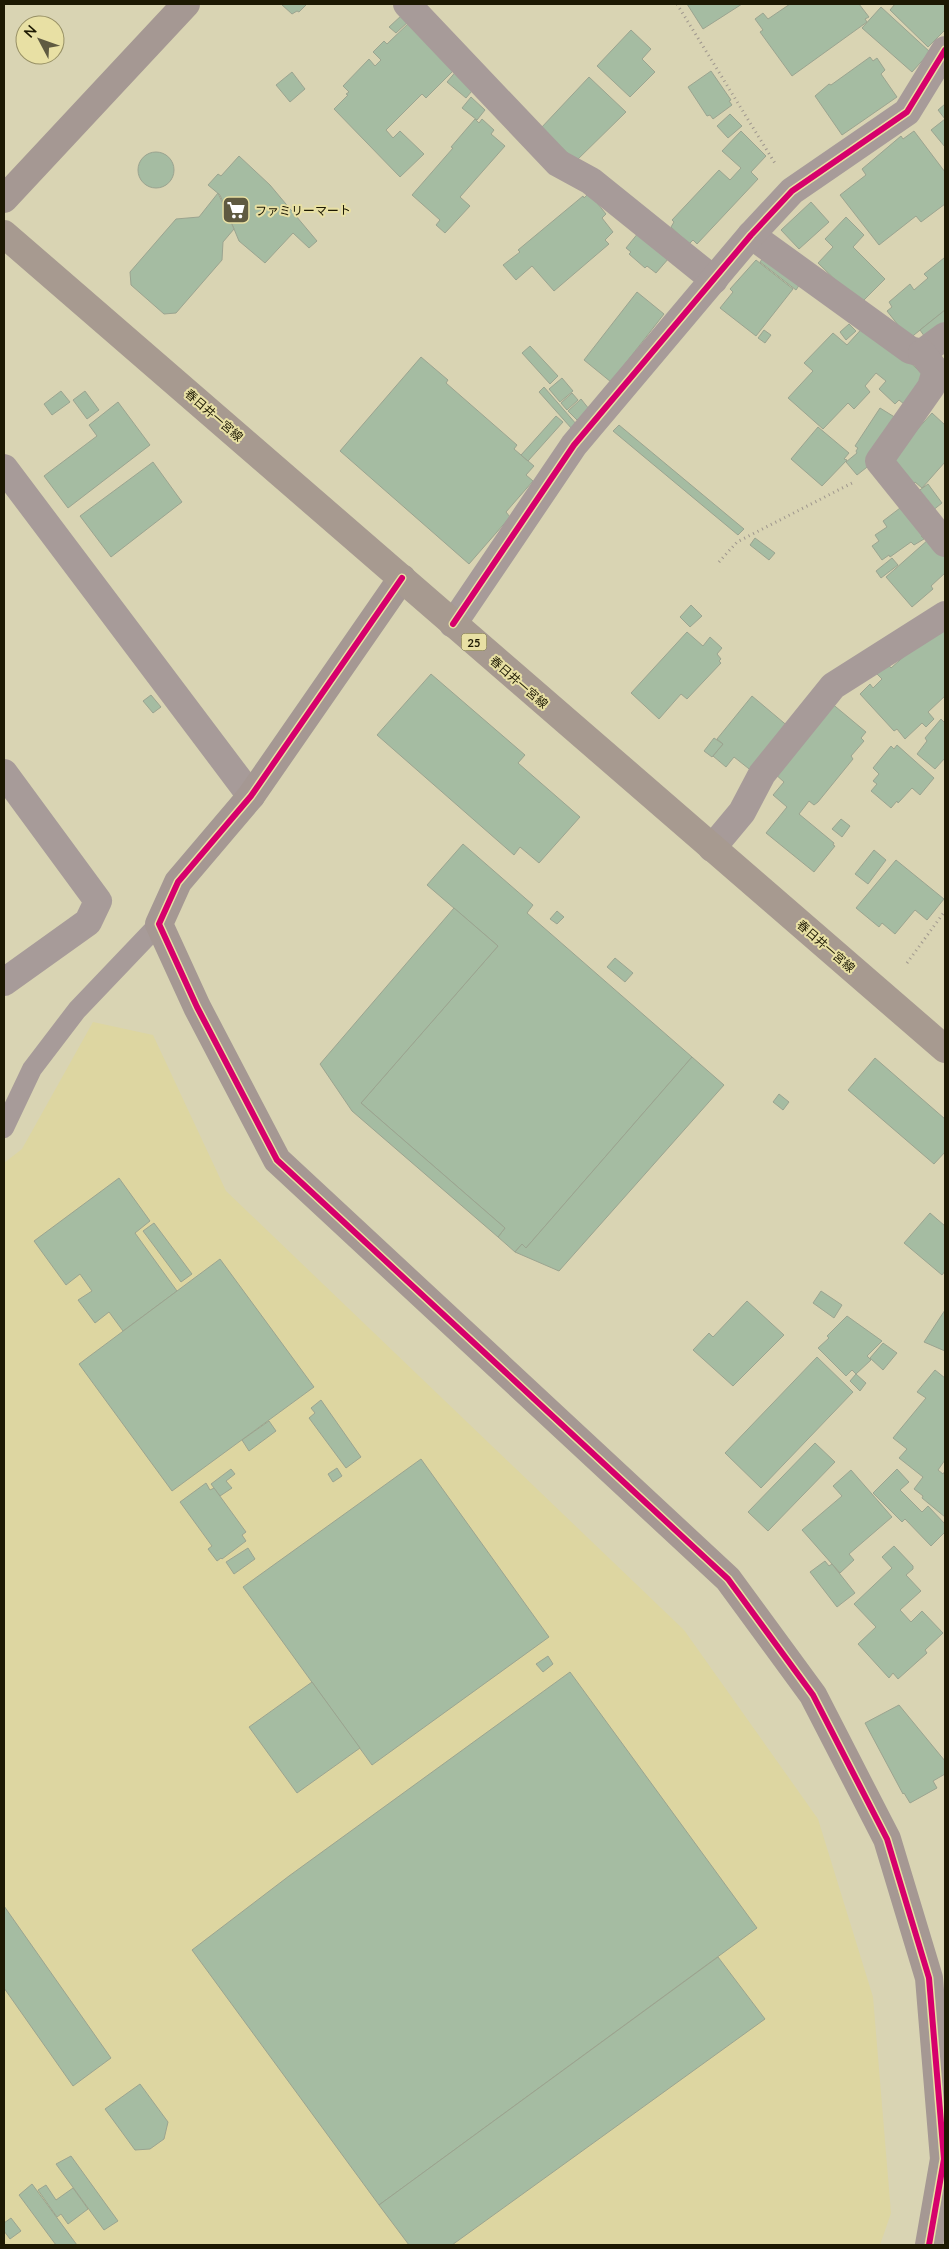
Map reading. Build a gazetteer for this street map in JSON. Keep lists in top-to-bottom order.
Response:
{
  "streets": {
    "main road": ["春日井一宮線", "25"]
  },
  "places": {
    "supermarket": ["ファミリーマート"]
  },
  "north": "top left"
}
